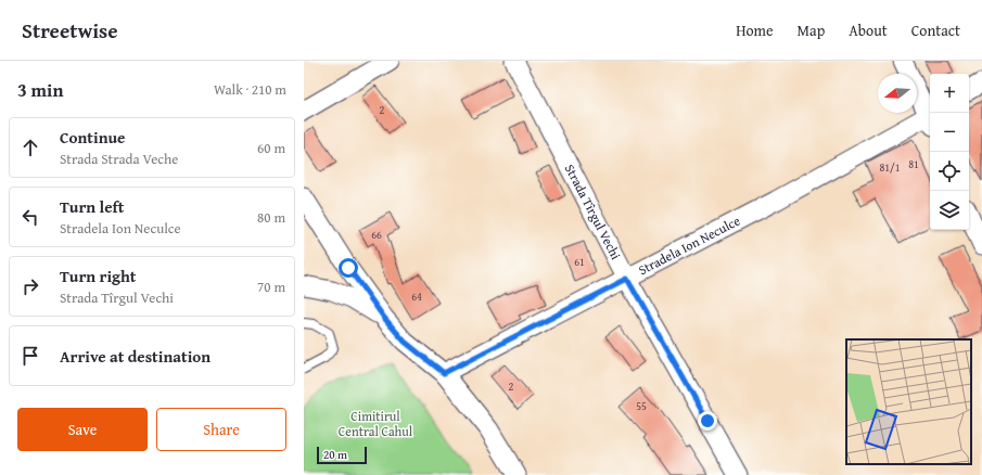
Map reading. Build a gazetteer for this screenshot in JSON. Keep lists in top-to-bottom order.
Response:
{
  "streets": {
    "street": ["Strada Tîrgul Vechi", "Stradela Ion Neculce"]
  },
  "crossings": [
    ["Strada Tîrgul Vechi", "Stradela Ion Neculce"]
  ],
  "parks": ["Cimitirul Central Cahul"],
  "house_numbers": [
    "2",
    "81",
    "81/1",
    "66",
    "61",
    "64",
    "2",
    "55"
  ],
  "scale_bar": "20 m",
  "north": "left",
  "page": {
    "header": "Streetwise",
    "nav": [
      "Home",
      "Map",
      "About",
      "Contact"
    ],
    "heading": ["3 min", "Walk · 210 m"],
    "map_buttons": ["+", "−"],
    "list": [
      ["Continue", "Strada Strada Veche", "60 m"],
      ["Turn left", "Stradela Ion Neculce", "80 m"],
      ["Turn right", "Strada Tîrgul Vechi", "70 m"],
      "Arrive at destination"
    ],
    "buttons": ["Save", "Share"],
    "scale": "20 m"
  }
}
